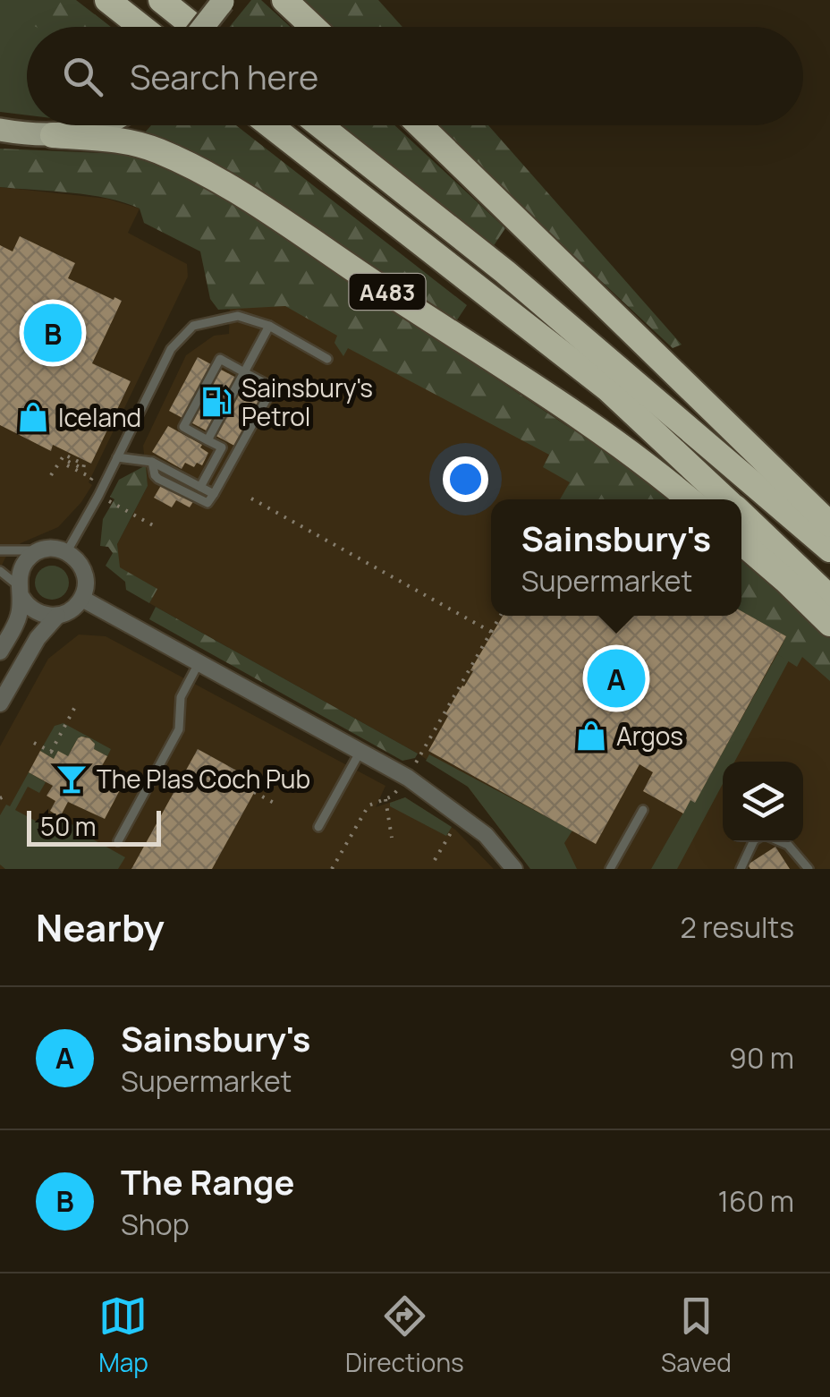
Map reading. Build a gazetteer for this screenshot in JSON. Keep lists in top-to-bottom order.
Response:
{
  "streets": {
    "highway": ["A483"]
  },
  "places": {
    "fuel station": ["Sainsbury's Petrol"],
    "shop": ["Iceland", "Argos"],
    "bar": ["The Plas Coch Pub"]
  },
  "scale_bar": "50 m",
  "page": {
    "search": "Search here",
    "pins": ["B", "A"],
    "popup": ["Sainsbury's", "Supermarket"],
    "scale": "50 m",
    "heading": ["Nearby", "2 results"],
    "list": [
      {
        "mark": "A",
        "name": "Sainsbury's",
        "note": "Supermarket",
        "value": "90 m"
      },
      {
        "mark": "B",
        "name": "The Range",
        "note": "Shop",
        "value": "160 m"
      }
    ],
    "nav": ["Map", "Directions", "Saved"]
  }
}
